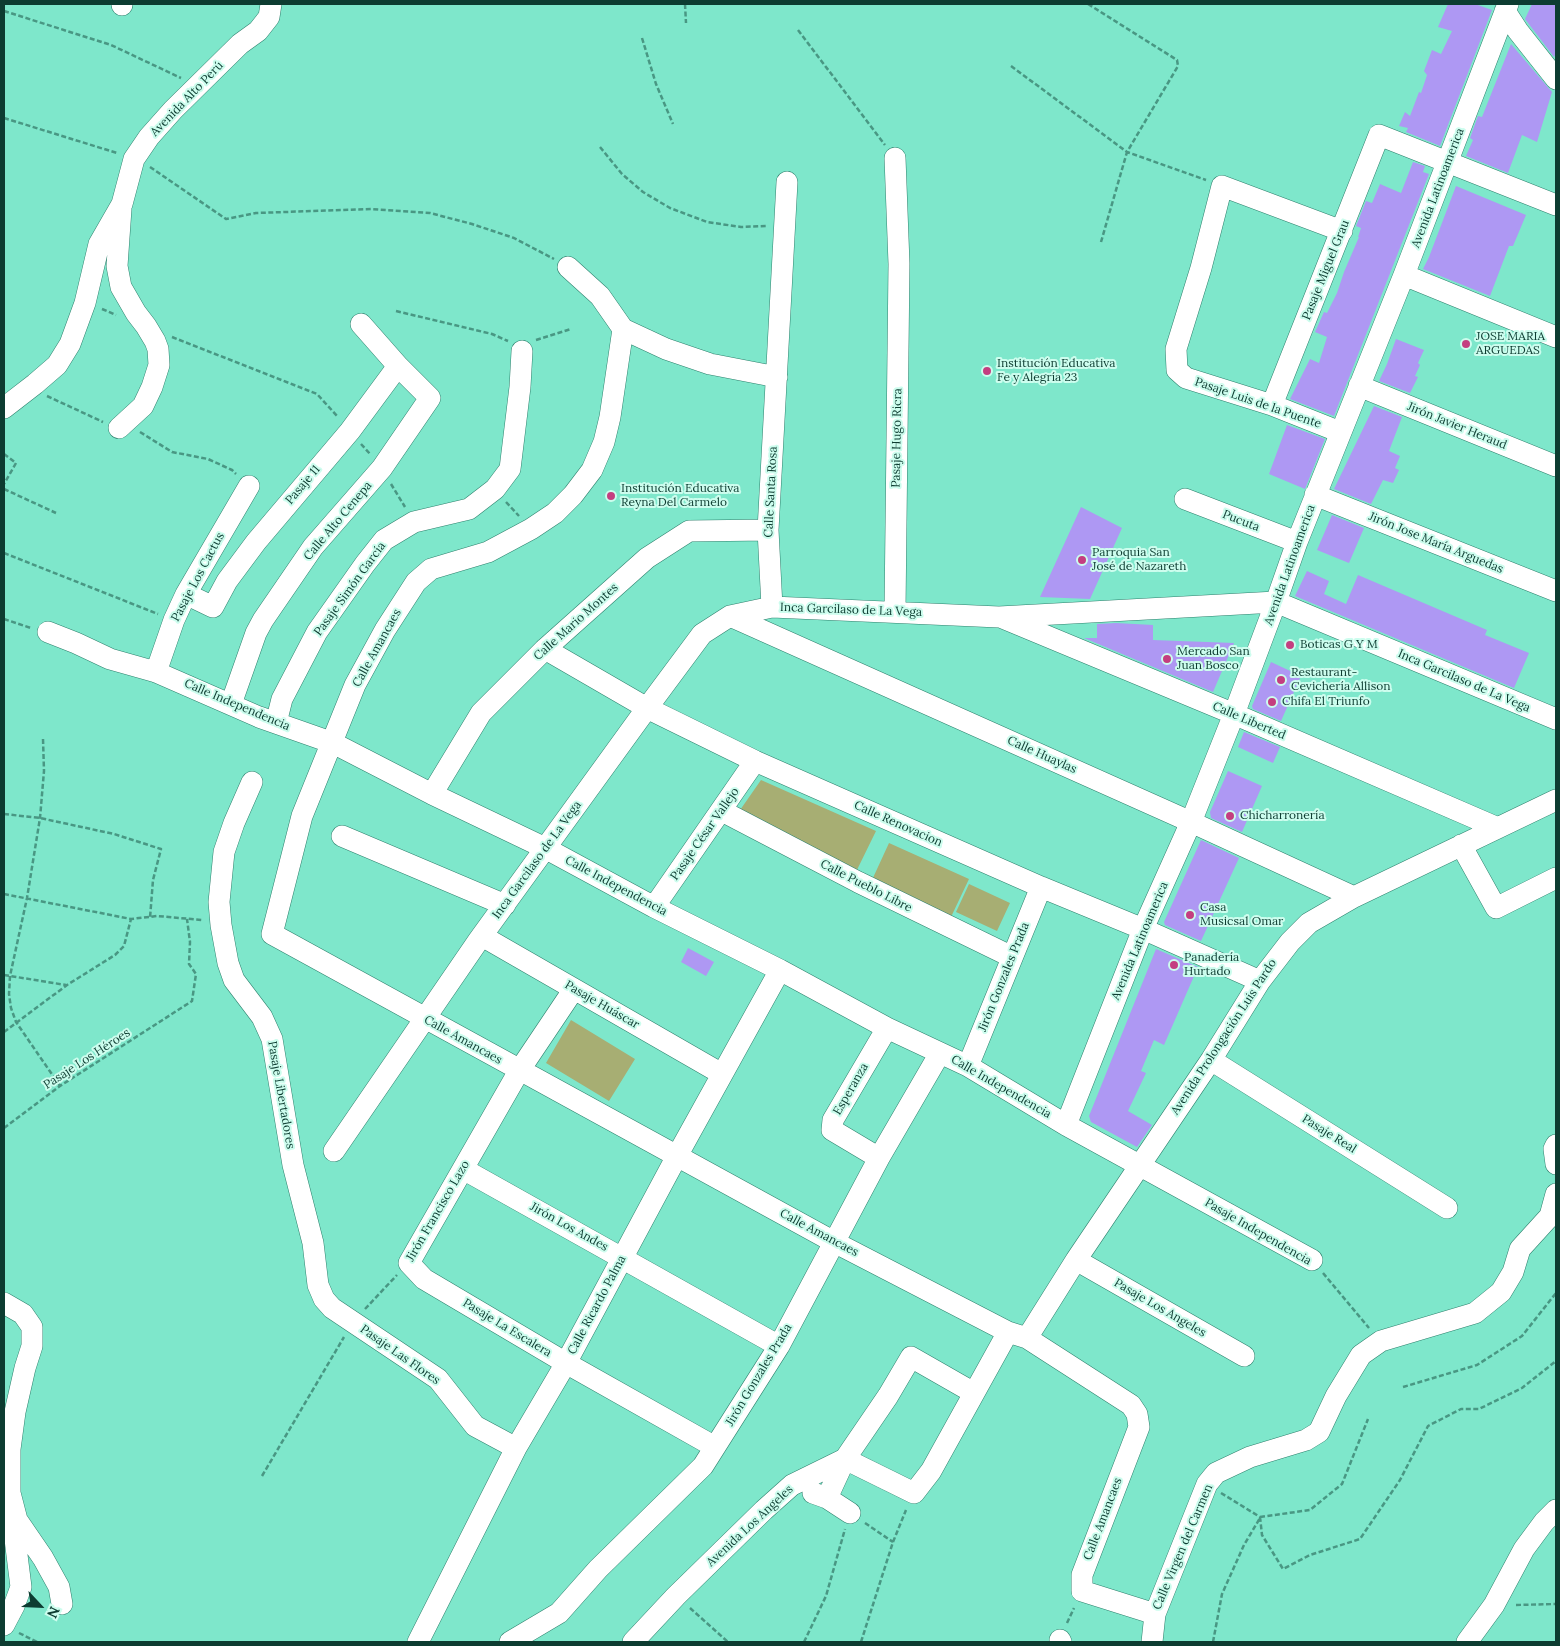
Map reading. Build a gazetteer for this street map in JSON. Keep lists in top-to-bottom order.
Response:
{
  "streets": {
    "street": [
      "Avenida Alto Perú",
      "Avenida Latinoamerica",
      "Pasaje Miguel Grau",
      "Pasaje Luis de la Puente",
      "Jirón Javier Heraud",
      "Pasaje Hugo Ricra",
      "Pasaje 11",
      "Calle Santa Rosa",
      "Calle Alto Cenepa",
      "Pucuta",
      "Jirón Jose María Arguedas",
      "Pasaje Los Cactus",
      "Pasaje Simón García",
      "Inca Garcilaso de La Vega",
      "Calle Mario Montes",
      "Calle Amancaes",
      "Calle Independencia",
      "Calle Liberted",
      "Calle Huaylas",
      "Calle Renovacion",
      "Pasaje César Vallejo",
      "Calle Pueblo Libre",
      "Jirón Gonzales Prada",
      "Pasaje Huáscar",
      "Avenida Prolongación Luis Pardo",
      "Esperanza",
      "Pasaje Libertadores",
      "Pasaje Real",
      "Jirón Francisco Lazo",
      "Jirón Los Andes",
      "Pasaje Independencia",
      "Calle Ricardo Palma",
      "Pasaje Los Angeles",
      "Pasaje La Escalera",
      "Pasaje Las Flores",
      "Avenida Los Angeles",
      "Calle Virgen del Carmen"
    ],
    "path": ["Pasaje Los Héroes"]
  },
  "crossings": [
    ["Avenida Latinoamerica", "Pasaje Miguel Grau"],
    ["Avenida Latinoamerica", "Pasaje Luis de la Puente"],
    ["Avenida Latinoamerica", "Jirón Javier Heraud"],
    ["Avenida Latinoamerica", "Pucuta"],
    ["Avenida Latinoamerica", "Jirón Jose María Arguedas"],
    ["Avenida Latinoamerica", "Inca Garcilaso de La Vega"],
    ["Avenida Latinoamerica", "Calle Independencia"],
    ["Avenida Latinoamerica", "Calle Liberted"],
    ["Avenida Latinoamerica", "Calle Huaylas"],
    ["Avenida Latinoamerica", "Calle Renovacion"],
    ["Pasaje Miguel Grau", "Pasaje Luis de la Puente"],
    ["Pasaje Hugo Ricra", "Inca Garcilaso de La Vega"],
    ["Pasaje 11", "Calle Alto Cenepa"],
    ["Pasaje 11", "Pasaje Los Cactus"],
    ["Calle Santa Rosa", "Inca Garcilaso de La Vega"],
    ["Calle Santa Rosa", "Calle Mario Montes"],
    ["Calle Alto Cenepa", "Calle Independencia"],
    ["Pasaje Los Cactus", "Calle Independencia"],
    ["Pasaje Simón García", "Calle Independencia"],
    ["Inca Garcilaso de La Vega", "Calle Amancaes"],
    ["Inca Garcilaso de La Vega", "Calle Independencia"],
    ["Inca Garcilaso de La Vega", "Calle Liberted"],
    ["Inca Garcilaso de La Vega", "Calle Huaylas"],
    ["Inca Garcilaso de La Vega", "Calle Renovacion"],
    ["Inca Garcilaso de La Vega", "Pasaje Huáscar"],
    ["Calle Mario Montes", "Calle Independencia"],
    ["Calle Mario Montes", "Calle Renovacion"],
    ["Calle Amancaes", "Calle Independencia"],
    ["Calle Amancaes", "Jirón Gonzales Prada"],
    ["Calle Amancaes", "Avenida Prolongación Luis Pardo"],
    ["Calle Amancaes", "Jirón Francisco Lazo"],
    ["Calle Amancaes", "Calle Ricardo Palma"],
    ["Calle Independencia", "Pasaje César Vallejo"],
    ["Calle Independencia", "Jirón Gonzales Prada"],
    ["Calle Independencia", "Avenida Prolongación Luis Pardo"],
    ["Calle Independencia", "Esperanza"],
    ["Calle Independencia", "Pasaje Independencia"],
    ["Calle Independencia", "Calle Ricardo Palma"],
    ["Calle Liberted", "Avenida Prolongación Luis Pardo"],
    ["Calle Huaylas", "Avenida Prolongación Luis Pardo"],
    ["Calle Renovacion", "Pasaje César Vallejo"],
    ["Calle Renovacion", "Jirón Gonzales Prada"],
    ["Calle Renovacion", "Avenida Prolongación Luis Pardo"],
    ["Pasaje César Vallejo", "Calle Pueblo Libre"],
    ["Calle Pueblo Libre", "Jirón Gonzales Prada"],
    ["Jirón Gonzales Prada", "Esperanza"],
    ["Jirón Gonzales Prada", "Jirón Los Andes"],
    ["Jirón Gonzales Prada", "Pasaje La Escalera"],
    ["Pasaje Huáscar", "Jirón Francisco Lazo"],
    ["Pasaje Huáscar", "Calle Ricardo Palma"],
    ["Avenida Prolongación Luis Pardo", "Pasaje Real"],
    ["Avenida Prolongación Luis Pardo", "Pasaje Independencia"],
    ["Avenida Prolongación Luis Pardo", "Pasaje Los Angeles"],
    ["Pasaje Libertadores", "Pasaje Las Flores"],
    ["Jirón Francisco Lazo", "Jirón Los Andes"],
    ["Jirón Francisco Lazo", "Pasaje La Escalera"],
    ["Jirón Francisco Lazo", "Pasaje Las Flores"],
    ["Jirón Los Andes", "Calle Ricardo Palma"],
    ["Pasaje Independencia", "Calle Virgen del Carmen"],
    ["Calle Ricardo Palma", "Pasaje La Escalera"],
    ["Calle Ricardo Palma", "Pasaje Las Flores"]
  ],
  "places": [
    "JOSE MARIA ARGUEDAS",
    "Institución Educativa Fe y Alegría 23",
    "Institución Educativa Reyna Del Carmelo",
    "Parroquia San José de Nazareth",
    "Boticas G Y M",
    "Mercado San Juan Bosco",
    "Restaurant- Cevichería Allison",
    "Chifa El Triunfo",
    "Chicharronería",
    "Casa Musicsal Omar",
    "Panadería Hurtado"
  ],
  "north": "bottom right"
}
